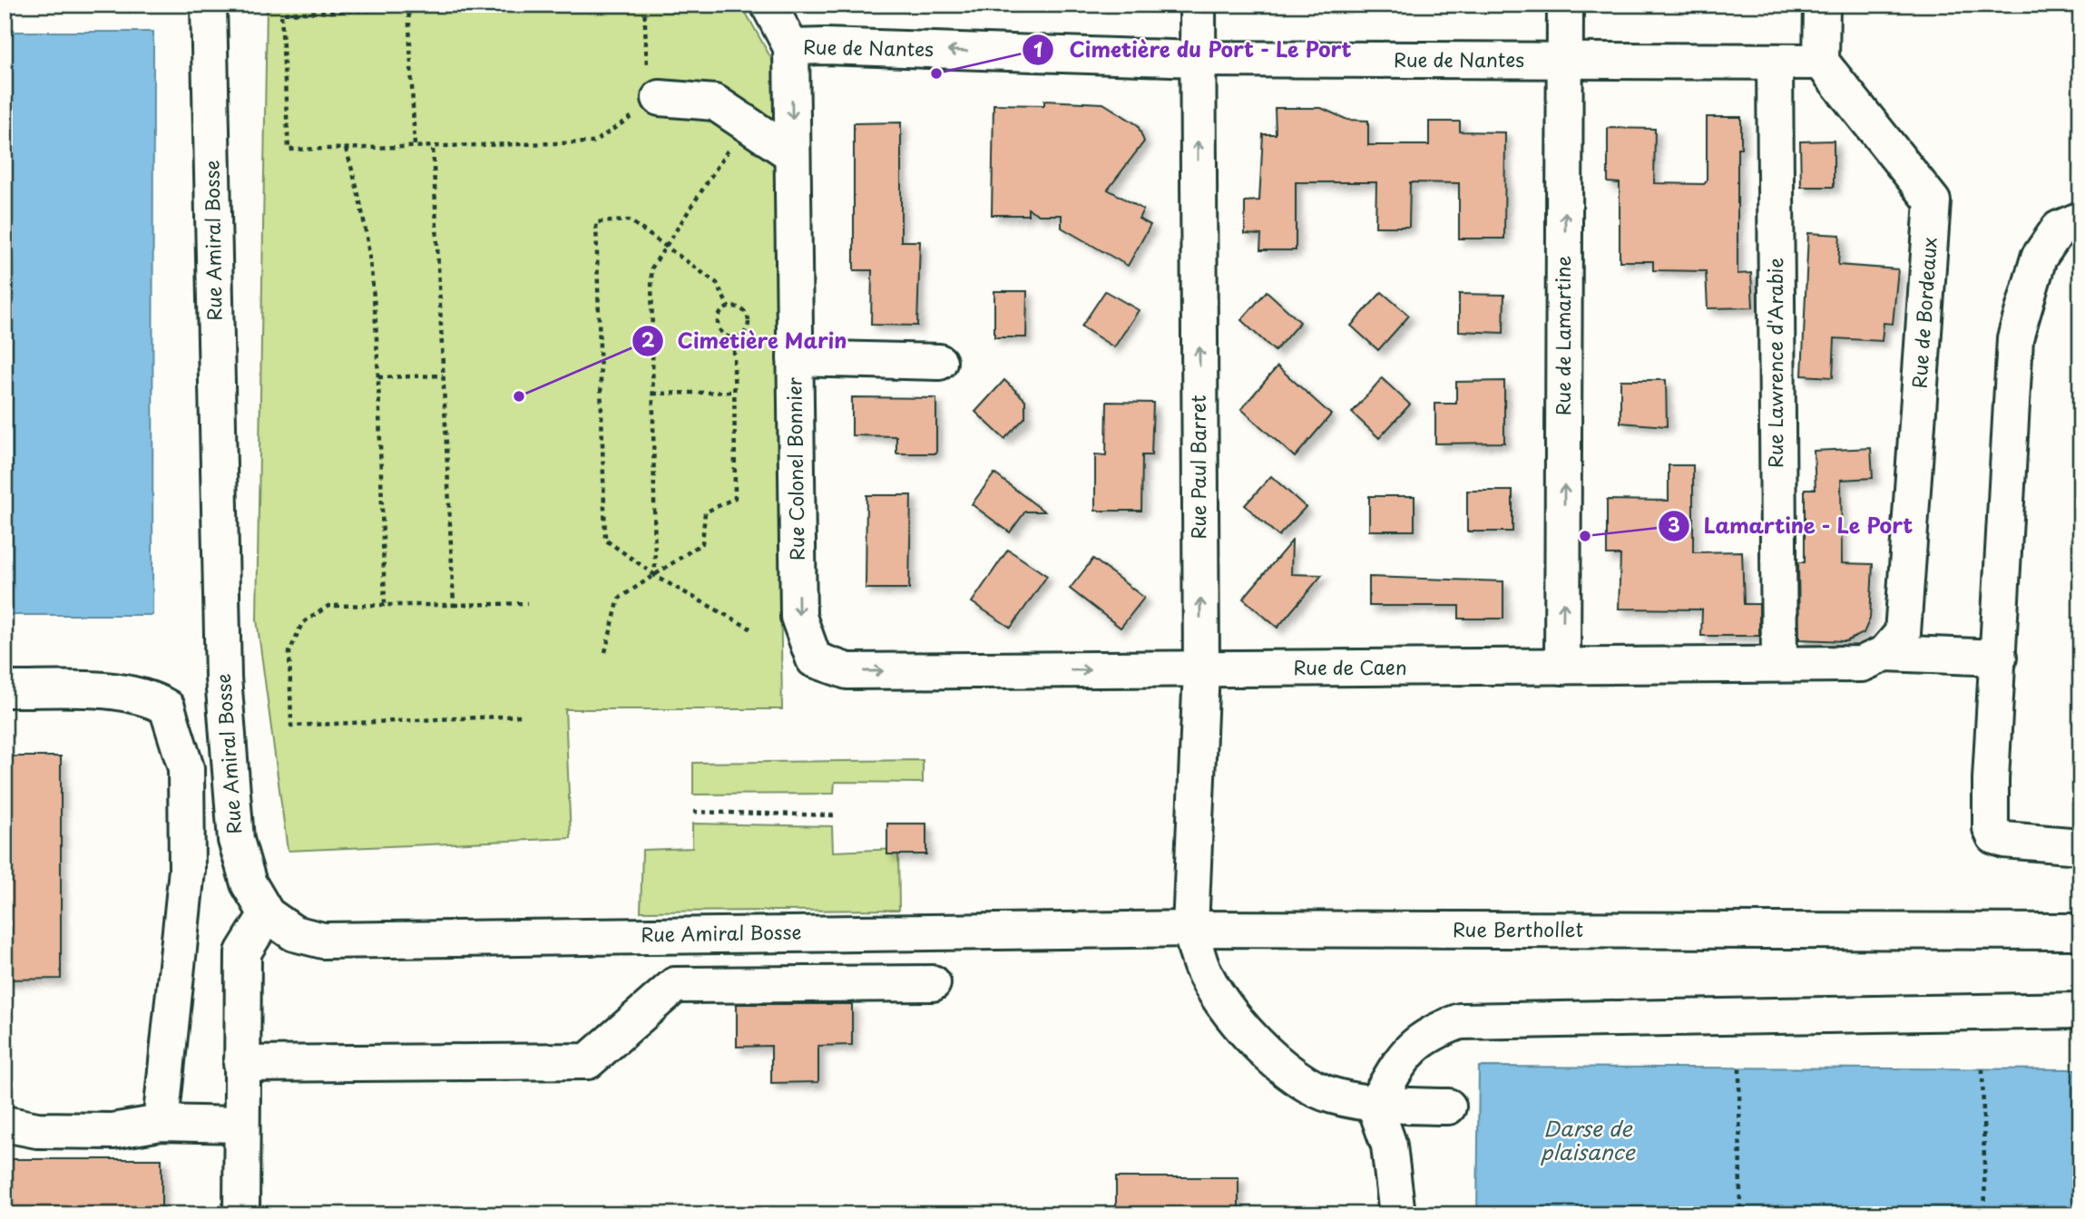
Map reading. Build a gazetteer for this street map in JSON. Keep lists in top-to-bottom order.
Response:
{
  "streets": {
    "street": [
      "Rue de Nantes",
      "Rue Amiral Bosse",
      "Rue de Bordeaux",
      "Rue de Lamartine",
      "Rue Lawrence d'Arabie",
      "Rue Paul Barret",
      "Rue Colonel Bonnier",
      "Rue de Caen",
      "Rue Berthollet"
    ]
  },
  "crossings": [
    ["Rue de Nantes", "Rue de Bordeaux"],
    ["Rue de Nantes", "Rue de Lamartine"],
    ["Rue de Nantes", "Rue Lawrence d'Arabie"],
    ["Rue de Nantes", "Rue Paul Barret"],
    ["Rue de Nantes", "Rue Colonel Bonnier"],
    ["Rue Amiral Bosse", "Rue Berthollet"],
    ["Rue de Bordeaux", "Rue de Caen"],
    ["Rue de Lamartine", "Rue de Caen"],
    ["Rue Lawrence d'Arabie", "Rue de Caen"],
    ["Rue Paul Barret", "Rue de Caen"],
    ["Rue Paul Barret", "Rue Berthollet"],
    ["Rue Colonel Bonnier", "Rue de Caen"]
  ],
  "one_way": ["Rue de Lamartine", "Rue Paul Barret", "Rue Colonel Bonnier"],
  "water": ["Darse de plaisance"],
  "places": ["Cimetière du Port - Le Port", "Cimetière Marin", "Lamartine - Le Port"]
}
